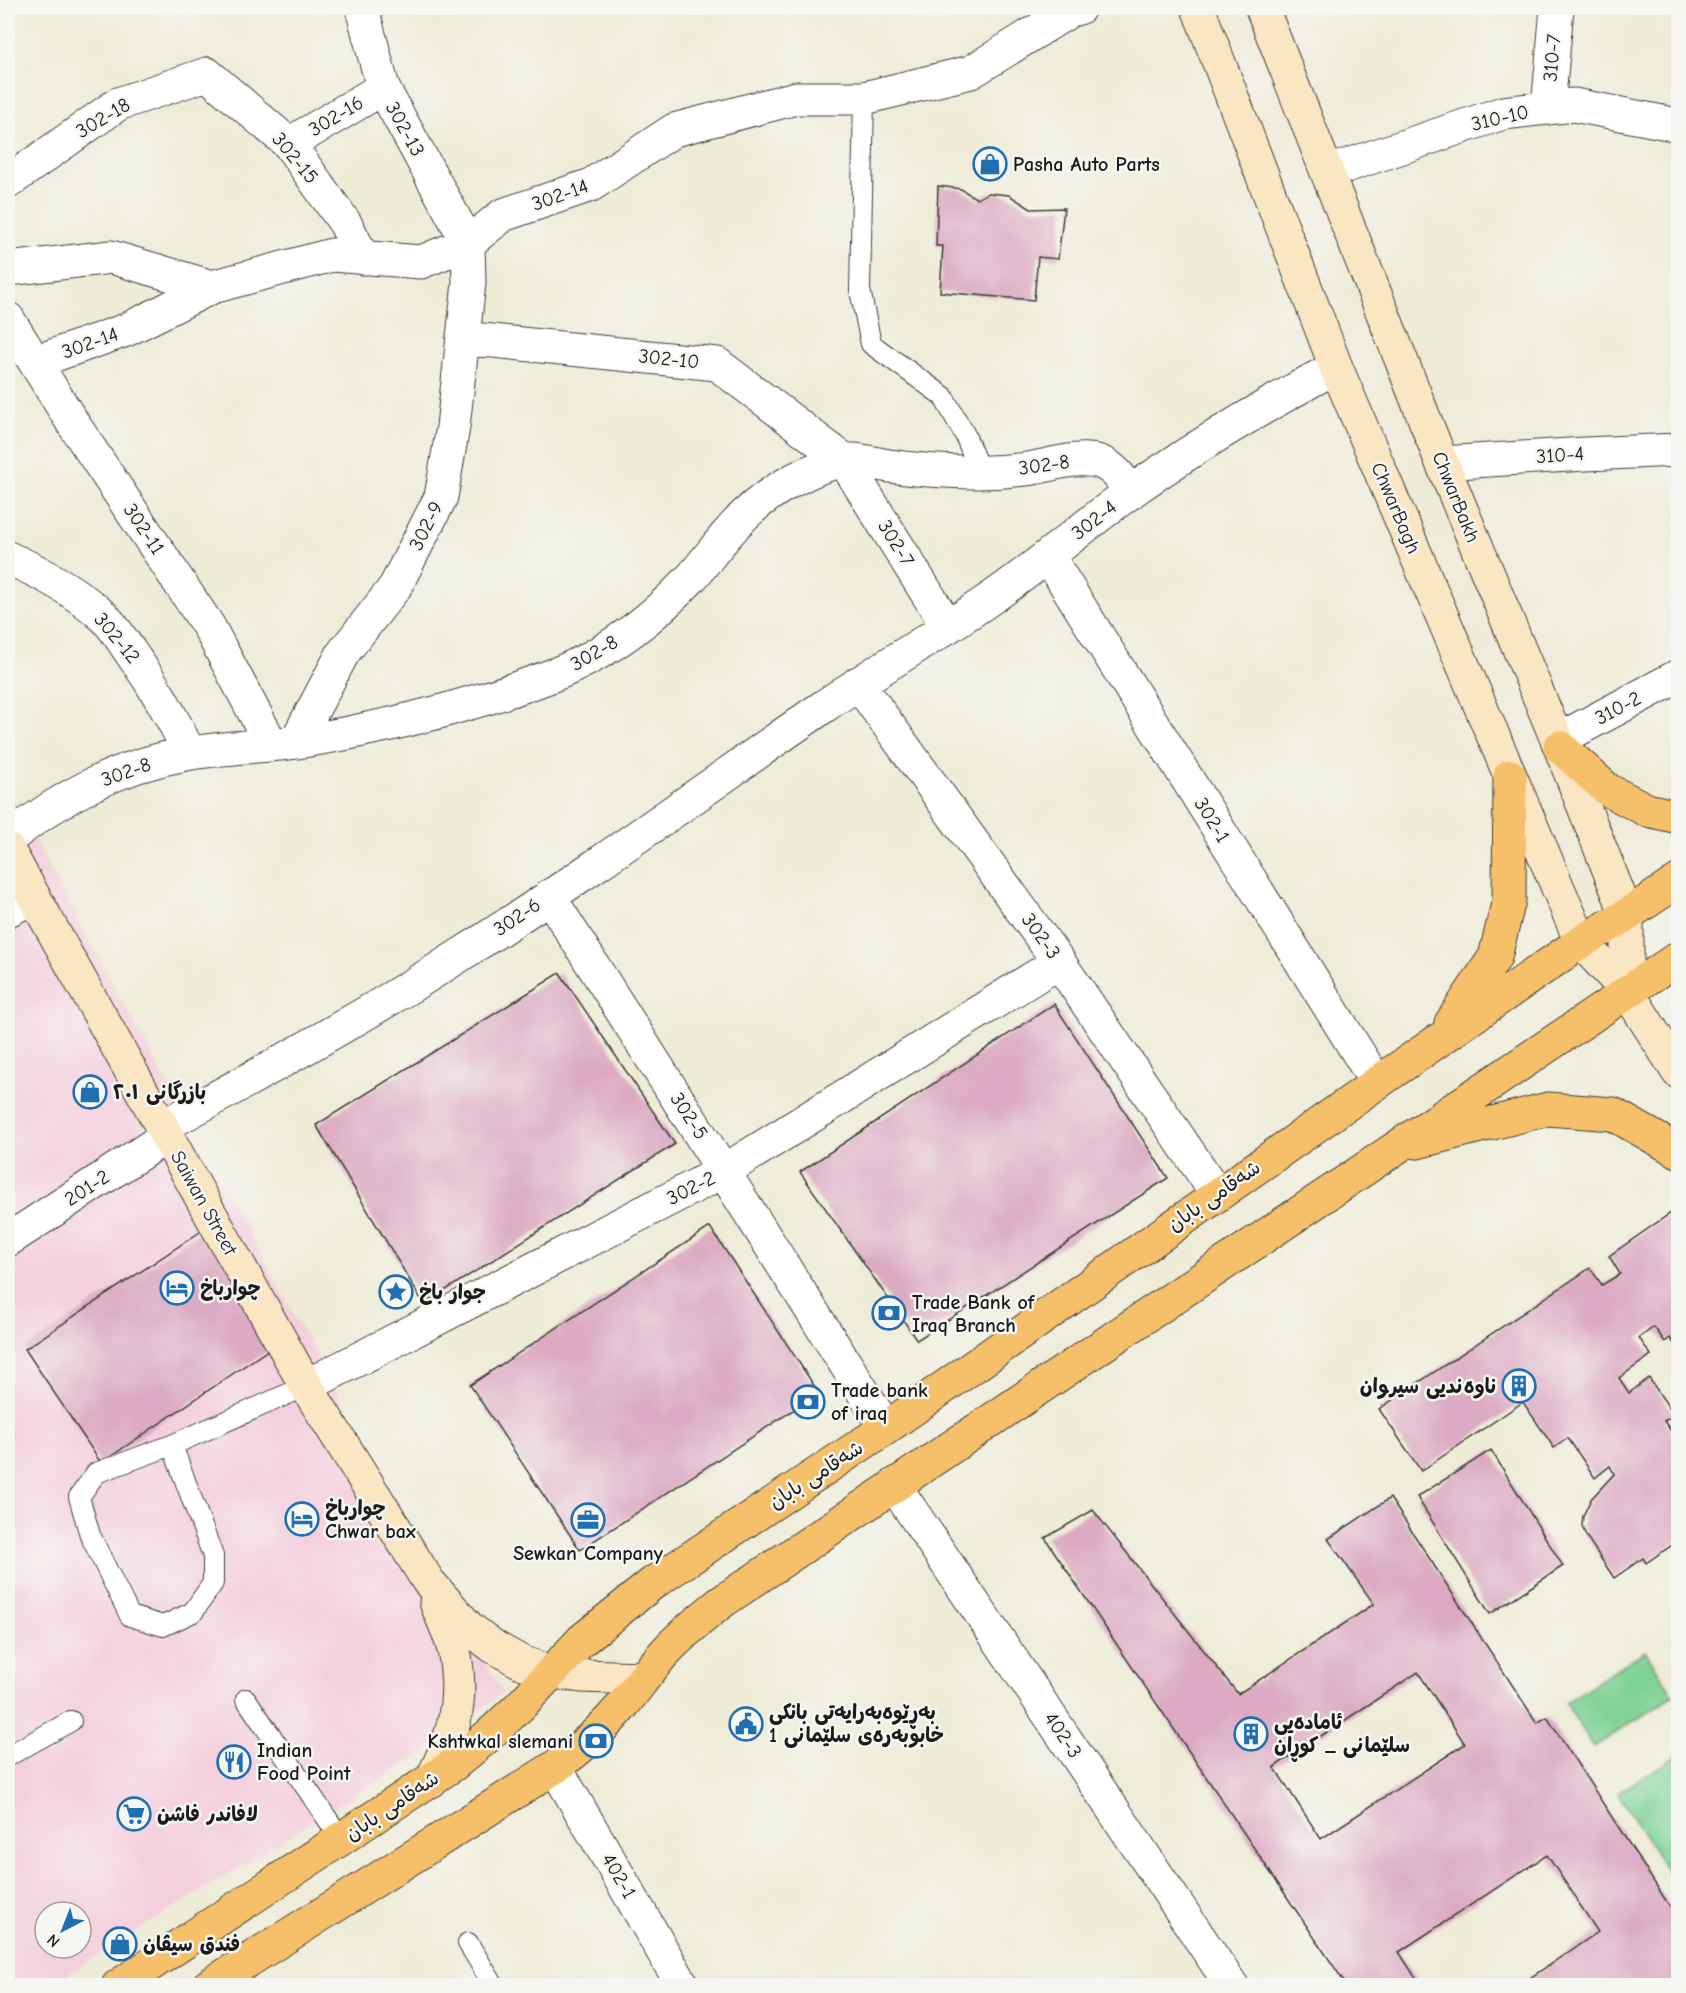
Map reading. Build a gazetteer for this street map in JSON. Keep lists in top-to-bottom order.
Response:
{
  "streets": {
    "main road": [
      "ChwarBakh",
      "ChwarBagh",
      "شەقامی بابان",
      "Saiwan Street"
    ],
    "street": [
      "310-7",
      "302-16",
      "302-18",
      "310-10",
      "302-13",
      "302-15",
      "302-14",
      "302-10",
      "310-4",
      "302-8",
      "302-4",
      "302-9",
      "302-11",
      "302-7",
      "302-12",
      "310-2",
      "302-1",
      "302-6",
      "302-3",
      "302-5",
      "201-2",
      "302-2",
      "402-3",
      "402-1"
    ]
  },
  "crossings": [
    ["310-7", "310-10"],
    ["302-16", "302-13"],
    ["302-16", "302-15"],
    ["302-18", "302-15"],
    ["310-10", "ChwarBakh"],
    ["302-13", "302-14"],
    ["302-13", "302-9"],
    ["302-15", "302-14"],
    ["302-14", "302-9"],
    ["302-14", "302-11"],
    ["302-10", "302-8"],
    ["302-10", "302-9"],
    ["302-10", "302-7"],
    ["310-4", "ChwarBakh"],
    ["302-8", "302-4"],
    ["302-8", "302-9"],
    ["302-8", "302-11"],
    ["302-8", "302-7"],
    ["302-8", "302-12"],
    ["ChwarBakh", "ChwarBagh"],
    ["ChwarBakh", "310-2"],
    ["ChwarBakh", "شەقامی بابان"],
    ["ChwarBagh", "302-4"],
    ["ChwarBagh", "شەقامی بابان"],
    ["302-4", "302-7"],
    ["302-4", "302-1"],
    ["302-4", "302-6"],
    ["302-4", "302-3"],
    ["302-9", "302-11"],
    ["302-1", "شەقامی بابان"],
    ["302-6", "302-3"],
    ["302-6", "302-5"],
    ["302-6", "201-2"],
    ["302-6", "Saiwan Street"],
    ["302-3", "302-2"],
    ["302-3", "شەقامی بابان"],
    ["302-5", "302-2"],
    ["302-5", "شەقامی بابان"],
    ["201-2", "Saiwan Street"],
    ["302-2", "Saiwan Street"],
    ["شەقامی بابان", "Saiwan Street"]
  ],
  "places": {
    "shop": ["Pasha Auto Parts", "بازرگانی ٢٠١", "فندق سيڤان"],
    "hotel": ["چوارباخ", "چوارباخ Chwar bax"],
    "place": ["جوار باخ"],
    "bank": ["Trade Bank of Iraq Branch", "Trade bank of iraq", "Kshtwkal slemani"],
    "building": ["ناوەندیی سیروان", "ئامادەیی سلێمانی _ کوڕان"],
    "office": ["Sewkan Company"],
    "public building": ["بەڕێوەبەرایەتی بانکی خابوبەرەی سلێمانی 1"],
    "restaurant": ["Indian Food Point"],
    "supermarket": ["لافاندر فاشن"]
  },
  "north": "bottom left"
}
